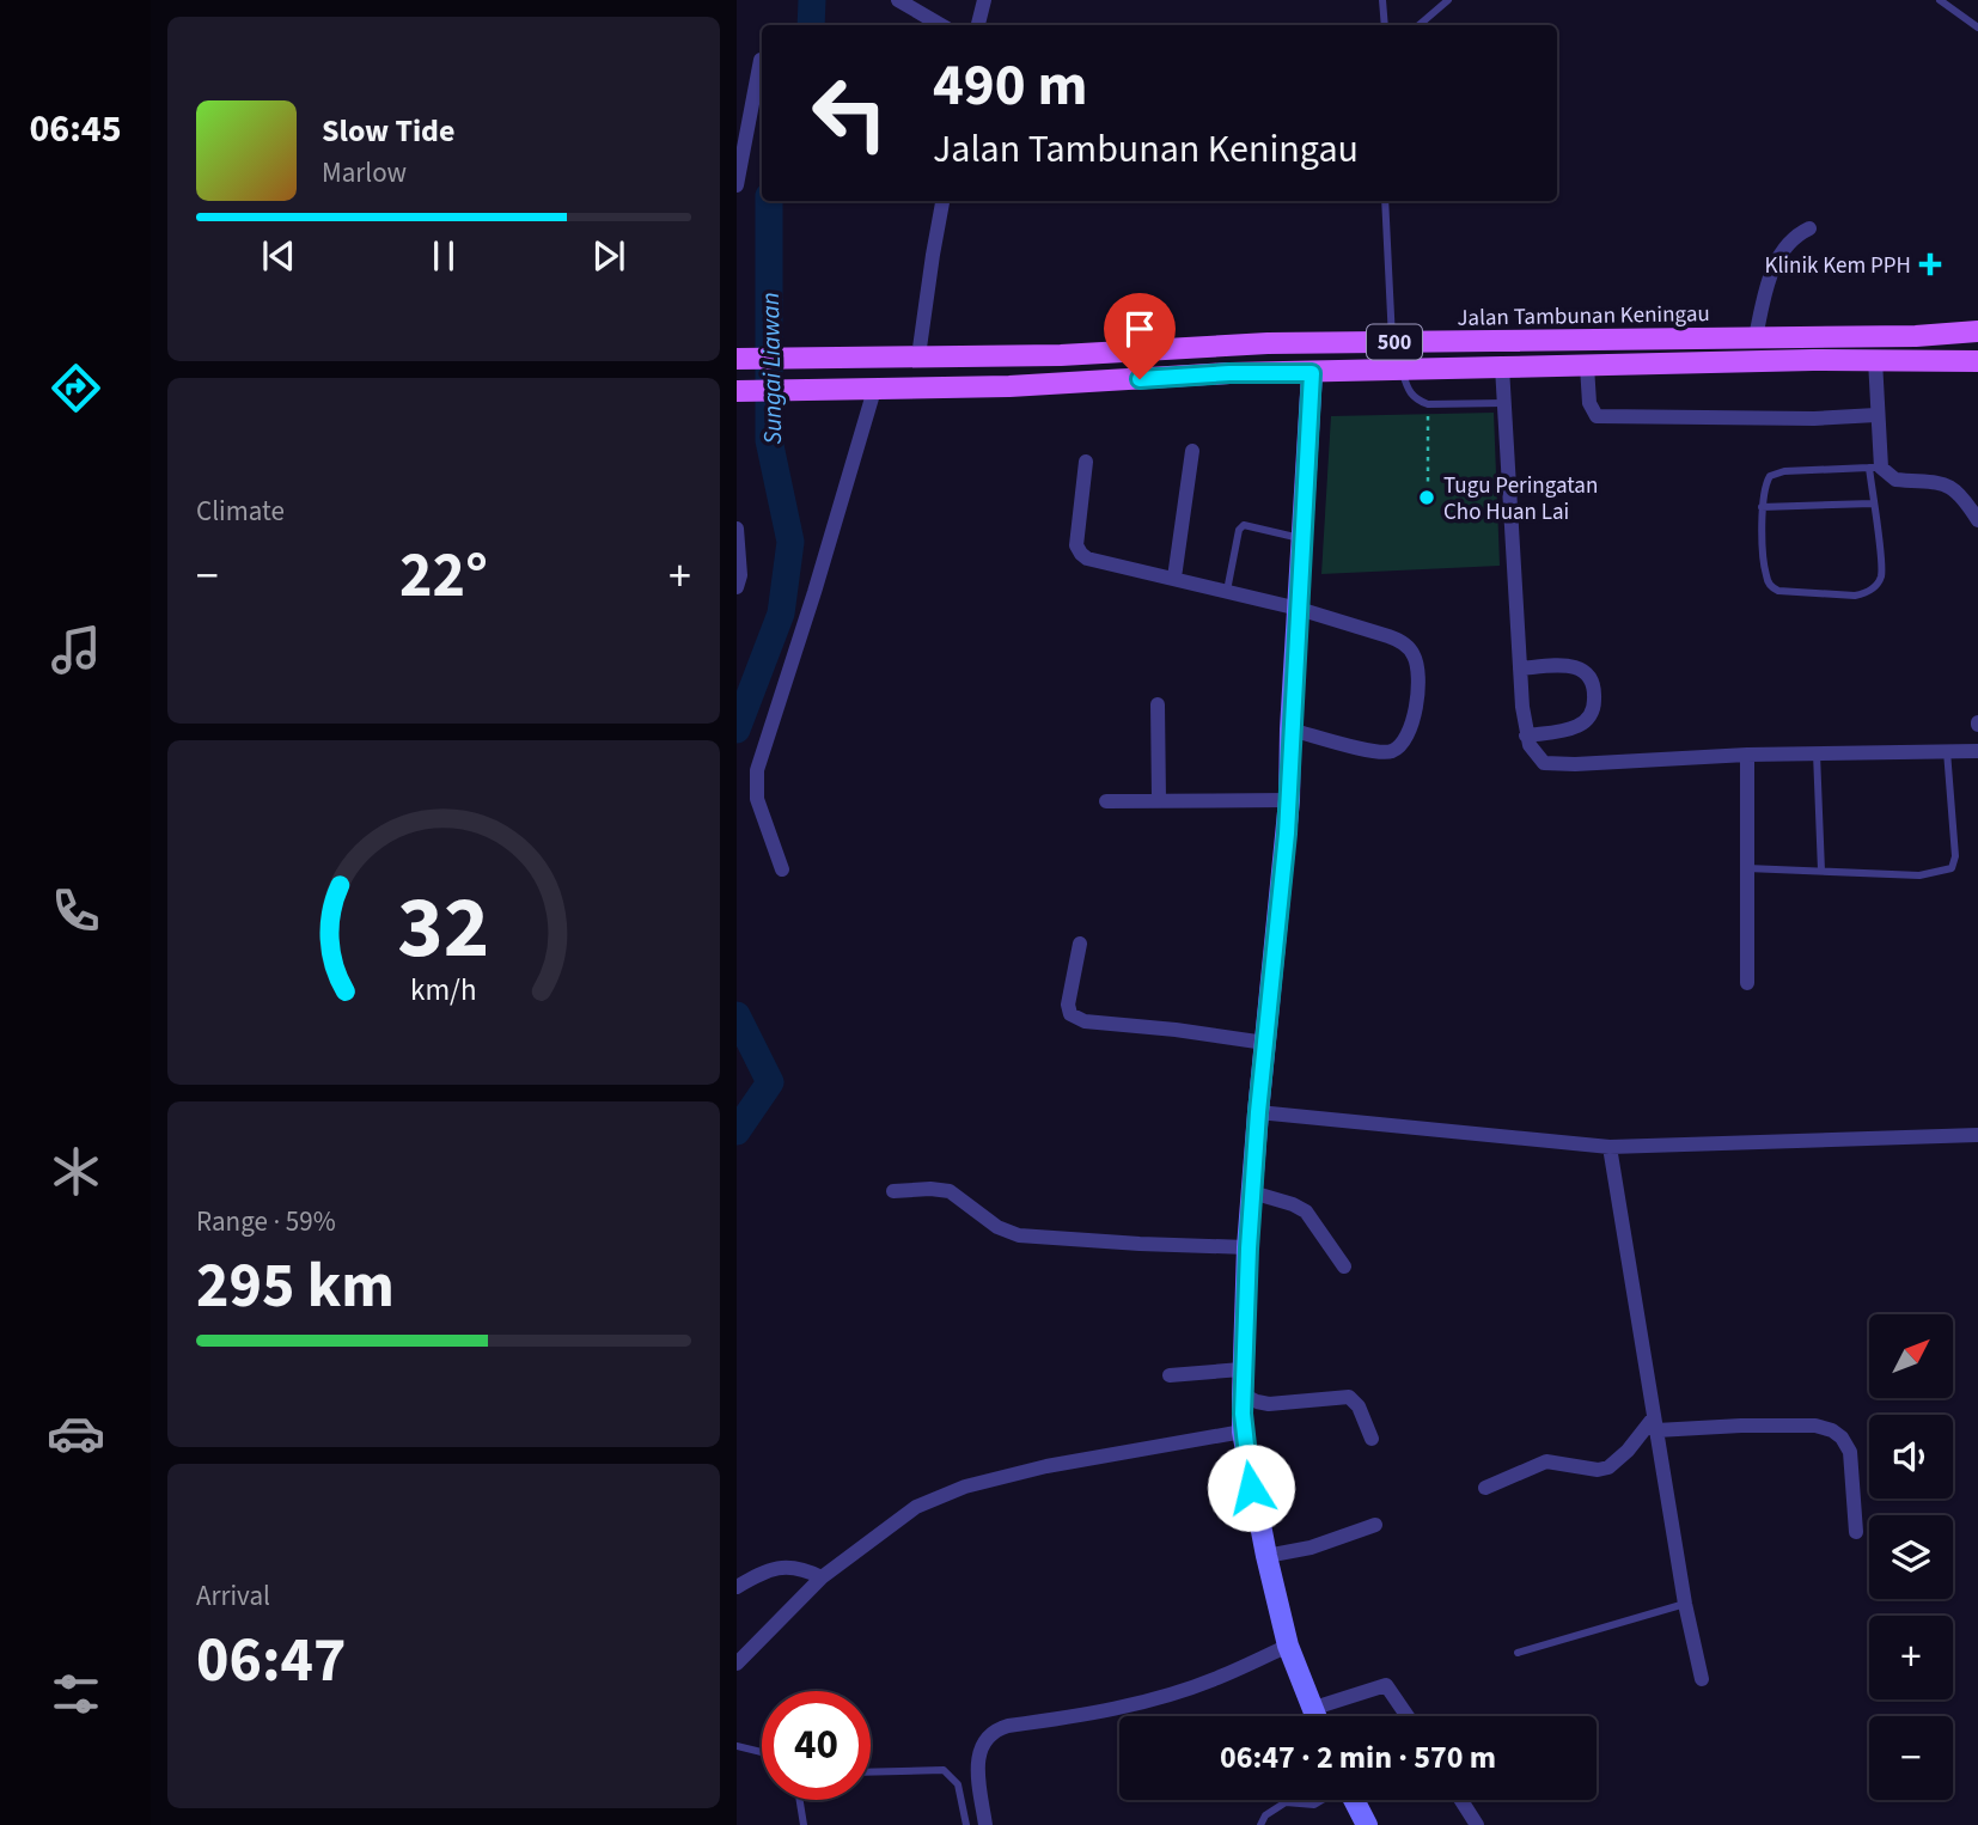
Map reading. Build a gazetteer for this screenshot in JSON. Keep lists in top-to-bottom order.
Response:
{
  "streets": {
    "main road": ["Jalan Tambunan Keningau", "500"]
  },
  "water": ["Sungai Liawan"],
  "places": {
    "health": ["Klinik Kem PPH"],
    "other": ["Tugu Peringatan Cho Huan Lai"]
  },
  "north": "top right",
  "page": {
    "tabs": "06:45",
    "turn": ["490 m", "Jalan Tambunan Keningau"],
    "song": ["Slow Tide", "Marlow"],
    "tile": [
      "Climate",
      ["Range · 59%", "295 km"],
      ["Arrival", "06:47"]
    ],
    "heat": ["−", "22°", "+"],
    "map_buttons": ["+", "−"],
    "limit": "40",
    "trip": "06:47 · 2 min · 570 m",
    "gauge": ["32", "km/h"]
  }
}
